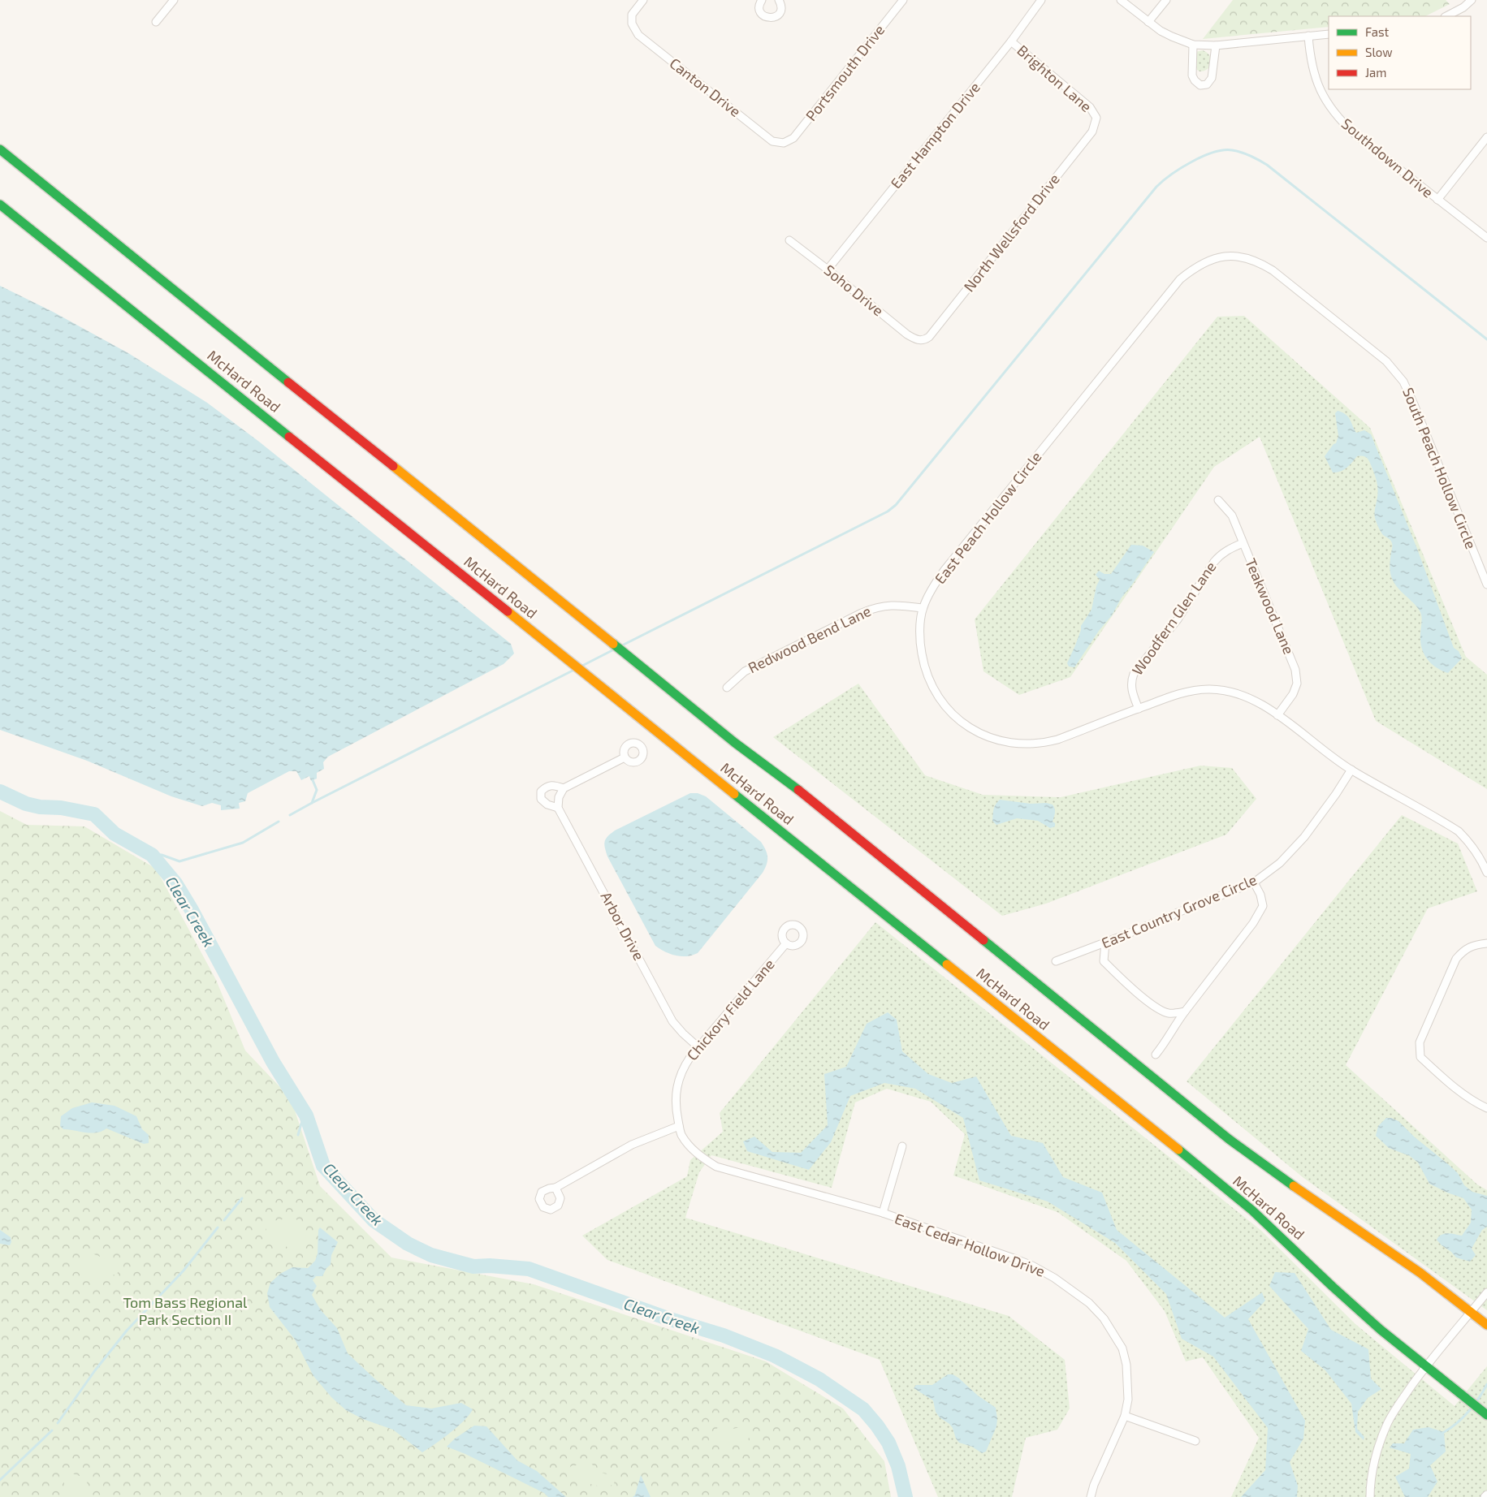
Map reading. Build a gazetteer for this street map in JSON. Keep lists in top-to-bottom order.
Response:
{
  "streets": {
    "main road": ["McHard Road"],
    "street": [
      "Portsmouth Drive",
      "Brighton Lane",
      "Canton Drive",
      "East Hampton Drive",
      "Southdown Drive",
      "North Wellsford Drive",
      "Soho Drive",
      "South Peach Hollow Circle",
      "East Peach Hollow Circle",
      "Teakwood Lane",
      "Woodfern Glen Lane",
      "Redwood Bend Lane",
      "East Country Grove Circle",
      "Arbor Drive",
      "Chickory Field Lane",
      "East Cedar Hollow Drive"
    ]
  },
  "crossings": [
    ["Portsmouth Drive", "Canton Drive"],
    ["Brighton Lane", "East Hampton Drive"],
    ["Brighton Lane", "North Wellsford Drive"],
    ["East Hampton Drive", "Soho Drive"],
    ["North Wellsford Drive", "Soho Drive"],
    ["South Peach Hollow Circle", "East Peach Hollow Circle"],
    ["East Peach Hollow Circle", "Teakwood Lane"],
    ["East Peach Hollow Circle", "Woodfern Glen Lane"],
    ["East Peach Hollow Circle", "Redwood Bend Lane"],
    ["East Peach Hollow Circle", "East Country Grove Circle"],
    ["Teakwood Lane", "Woodfern Glen Lane"],
    ["Arbor Drive", "Chickory Field Lane"],
    ["Chickory Field Lane", "East Cedar Hollow Drive"]
  ],
  "water": ["Clear Creek"],
  "parks": ["Tom Bass Regional Park Section II"],
  "legend": ["Fast", "Slow", "Jam"]
}
